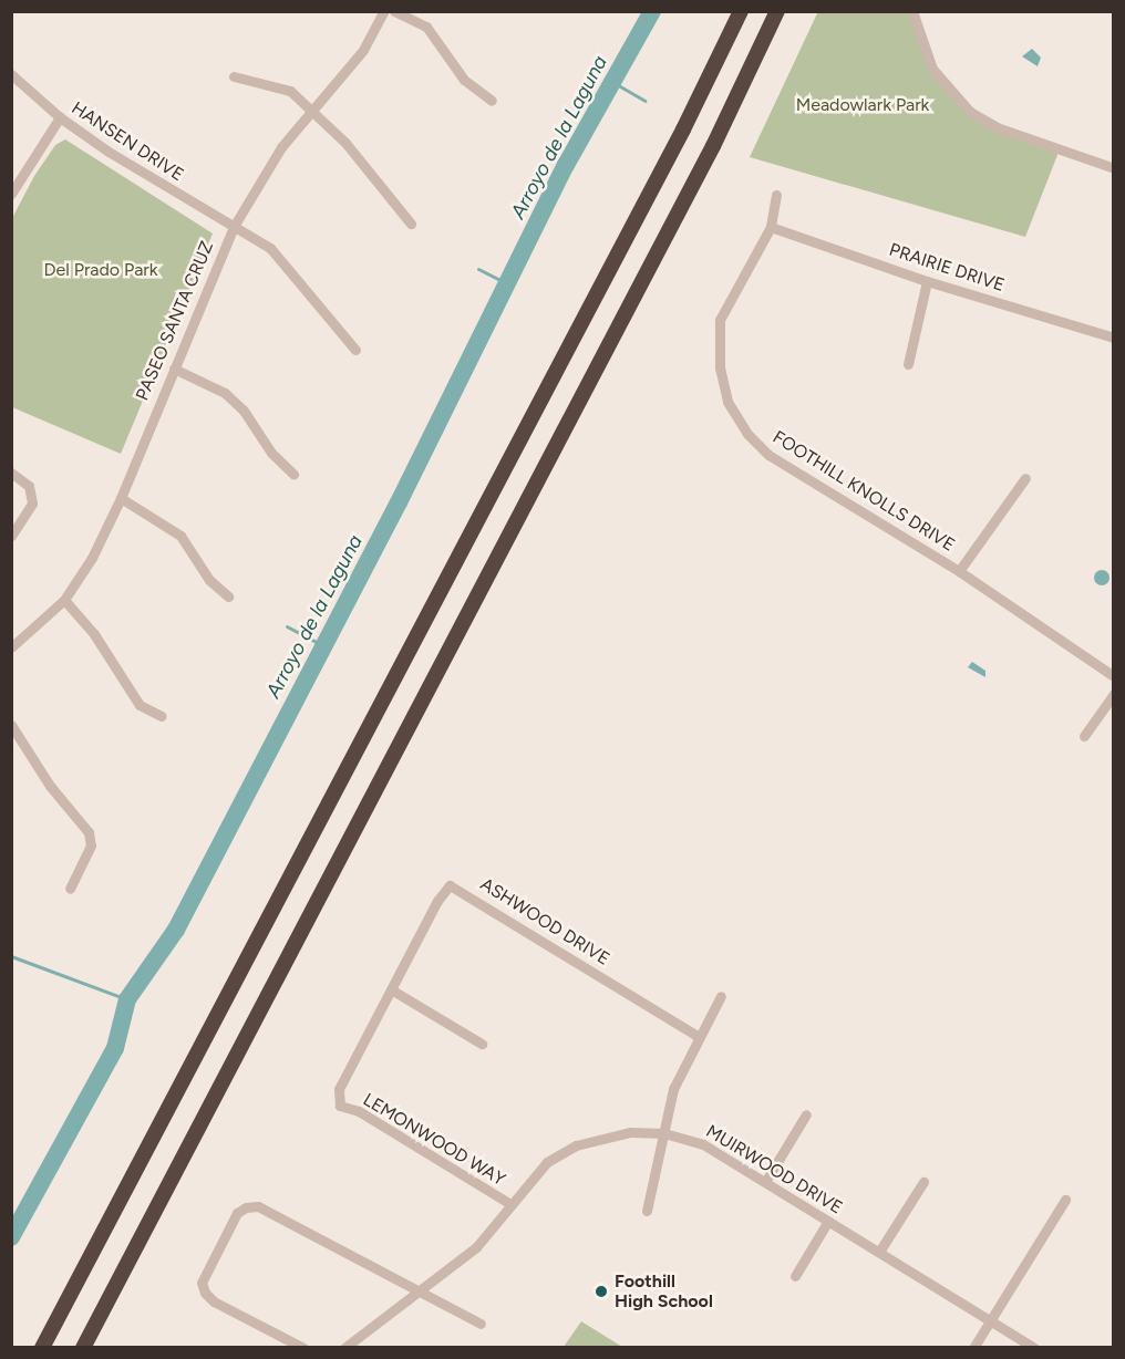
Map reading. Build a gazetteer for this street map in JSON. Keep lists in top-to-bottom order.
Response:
{
  "streets": {
    "street": [
      "HANSEN DRIVE",
      "PRAIRIE DRIVE",
      "PASEO SANTA CRUZ",
      "FOOTHILL KNOLLS DRIVE",
      "ASHWOOD DRIVE",
      "LEMONWOOD WAY",
      "MUIRWOOD DRIVE"
    ]
  },
  "crossings": [
    ["HANSEN DRIVE", "PASEO SANTA CRUZ"],
    ["PRAIRIE DRIVE", "FOOTHILL KNOLLS DRIVE"],
    ["ASHWOOD DRIVE", "LEMONWOOD WAY"],
    ["LEMONWOOD WAY", "MUIRWOOD DRIVE"]
  ],
  "water": ["Arroyo de la Laguna"],
  "parks": ["Meadowlark Park", "Del Prado Park"],
  "places": ["Foothill High School"]
}
